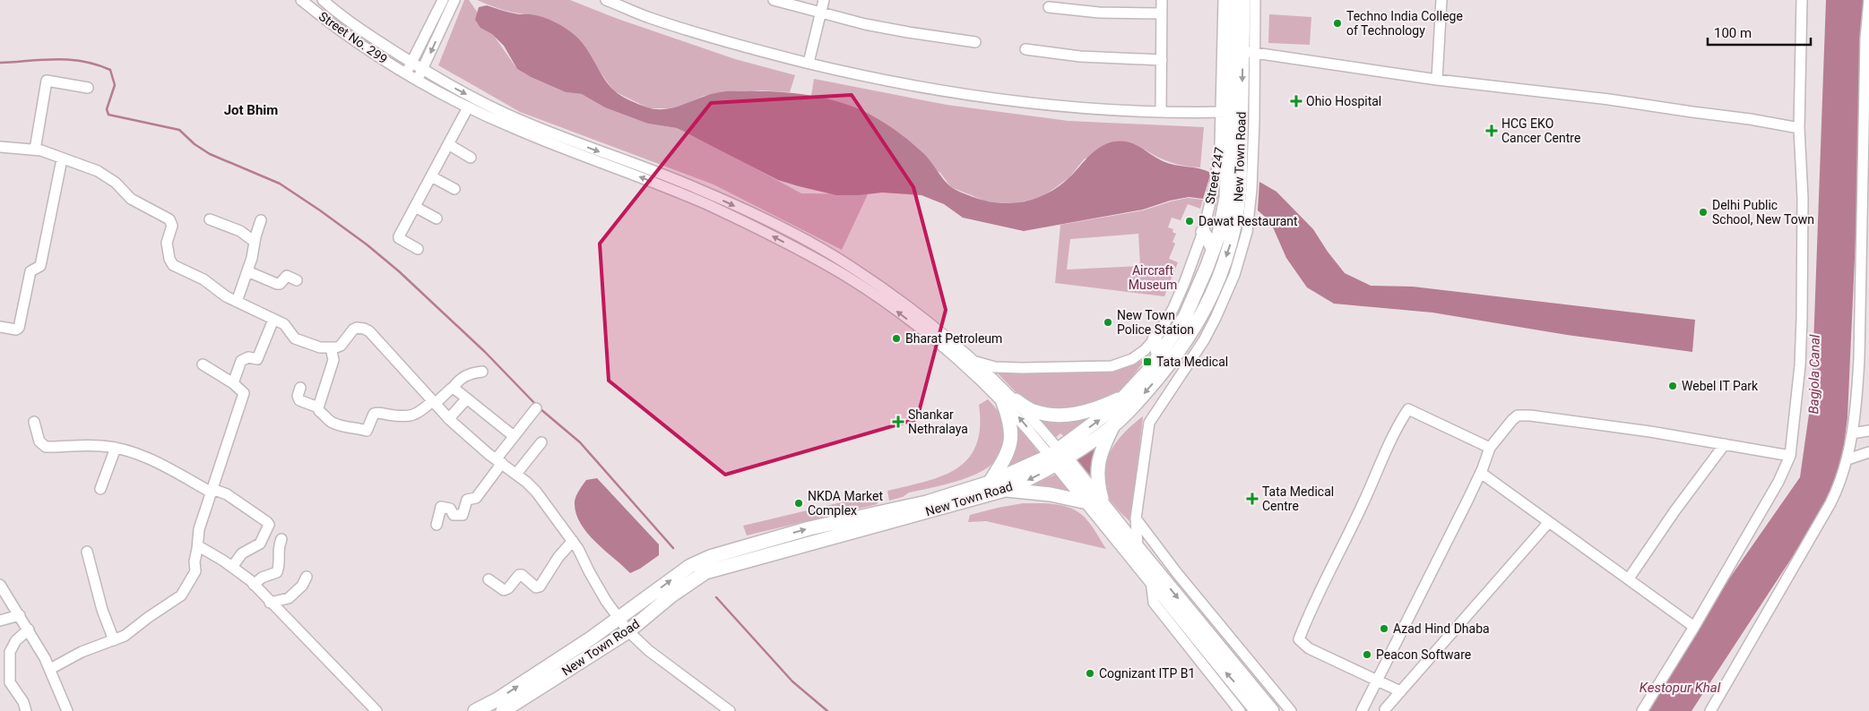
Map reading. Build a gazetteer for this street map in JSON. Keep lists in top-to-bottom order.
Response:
{
  "streets": {
    "main road": ["New Town Road"],
    "street": ["Street No. 299", "Street 247"]
  },
  "districts": ["Jot Bhim"],
  "water": ["Bagjola Canal", "Kestopur Khal"],
  "parks": ["Aircraft Museum"],
  "places": {
    "other": [
      "Techno India College of Technology",
      "Delhi Public School, New Town",
      "Dawat Restaurant",
      "New Town Police Station",
      "Bharat Petroleum",
      "Webel IT Park",
      "NKDA Market Complex",
      "Azad Hind Dhaba",
      "Peacon Software",
      "Cognizant ITP B1"
    ],
    "health": [
      "Ohio Hospital",
      "HCG EKO Cancer Centre",
      "Shankar Nethralaya",
      "Tata Medical Centre"
    ],
    "transit": ["Tata Medical"]
  },
  "scale_bar": "100 m"
}
